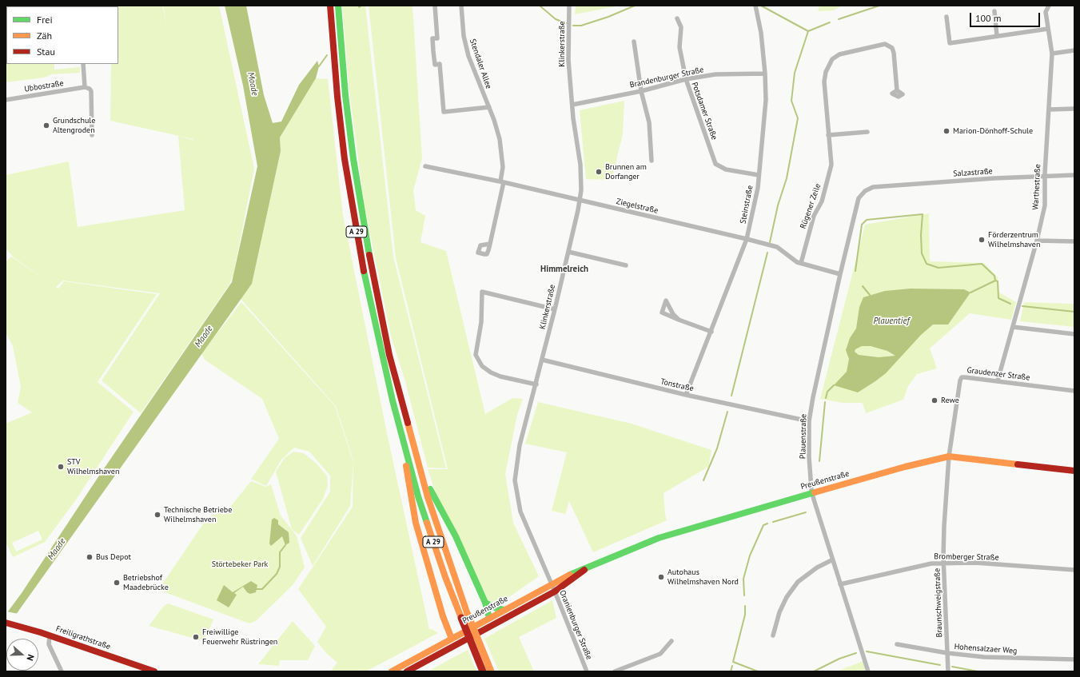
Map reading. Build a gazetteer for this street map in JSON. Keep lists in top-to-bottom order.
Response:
{
  "streets": {
    "main road": ["A 29", "Preußenstraße", "Freiligrathstraße"],
    "street": [
      "Klinkerstraße",
      "Stendaler Allee",
      "Brandenburger Straße",
      "Ubbostraße",
      "Potsdamer Straße",
      "Salzastraße",
      "Warthestraße",
      "Steinstraße",
      "Ziegelstraße",
      "Rügener Zeile",
      "Graudenzer Straße",
      "Tonstraße",
      "Plauenstraße",
      "Bromberger Straße",
      "Braunschweigstraße",
      "Oranienburger Straße",
      "Hohensalzaer Weg"
    ]
  },
  "crossings": [
    ["Klinkerstraße", "Brandenburger Straße"],
    ["Klinkerstraße", "Ziegelstraße"],
    ["Klinkerstraße", "Tonstraße"],
    ["Klinkerstraße", "Preußenstraße"],
    ["Klinkerstraße", "Oranienburger Straße"],
    ["Stendaler Allee", "Ziegelstraße"],
    ["Brandenburger Straße", "Potsdamer Straße"],
    ["Brandenburger Straße", "Steinstraße"],
    ["Potsdamer Straße", "Steinstraße"],
    ["Salzastraße", "Warthestraße"],
    ["Salzastraße", "Plauenstraße"],
    ["Warthestraße", "Graudenzer Straße"],
    ["Steinstraße", "Ziegelstraße"],
    ["Steinstraße", "Tonstraße"],
    ["Ziegelstraße", "Rügener Zeile"],
    ["Ziegelstraße", "Plauenstraße"],
    ["Graudenzer Straße", "Preußenstraße"],
    ["Graudenzer Straße", "Braunschweigstraße"],
    ["Tonstraße", "Plauenstraße"],
    ["Plauenstraße", "Preußenstraße"],
    ["Plauenstraße", "Bromberger Straße"],
    ["Preußenstraße", "Braunschweigstraße"],
    ["Preußenstraße", "Oranienburger Straße"],
    ["Bromberger Straße", "Braunschweigstraße"],
    ["Braunschweigstraße", "Hohensalzaer Weg"]
  ],
  "districts": ["Himmelreich"],
  "water": ["Maade", "Plauentief"],
  "parks": ["Störtebeker Park"],
  "places": [
    "Grundschule Altengroden",
    "Marion-Dönhoff-Schule",
    "Brunnen am Dorfanger",
    "Förderzentrum Wilhelmshaven",
    "Rewe",
    "STV Wilhelmshaven",
    "Technische Betriebe Wilhelmshaven",
    "Bus Depot",
    "Autohaus Wilhelmshaven Nord",
    "Betriebshof Maadebrücke",
    "Freiwillige Feuerwehr Rüstringen"
  ],
  "legend": ["Frei", "Zäh", "Stau"],
  "scale_bar": "100 m",
  "north": "right"
}
